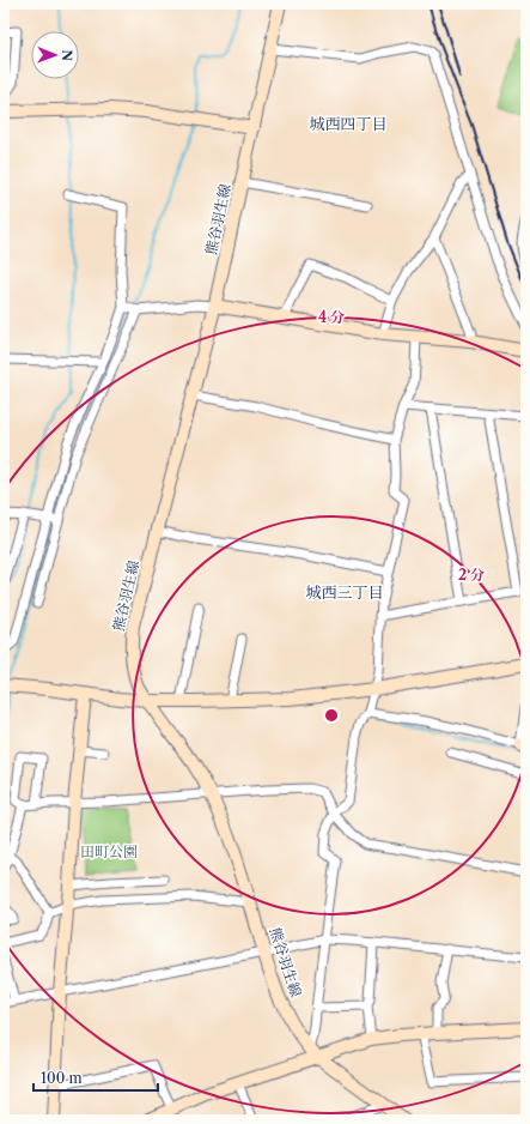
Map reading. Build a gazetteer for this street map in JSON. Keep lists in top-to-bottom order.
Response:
{
  "streets": {
    "street": ["熊谷羽生線"]
  },
  "districts": ["城西四丁目", "城西三丁目"],
  "parks": ["田町公園"],
  "scale_bar": "100 m",
  "north": "right",
  "rings": ["4 分", "2 分"]
}
